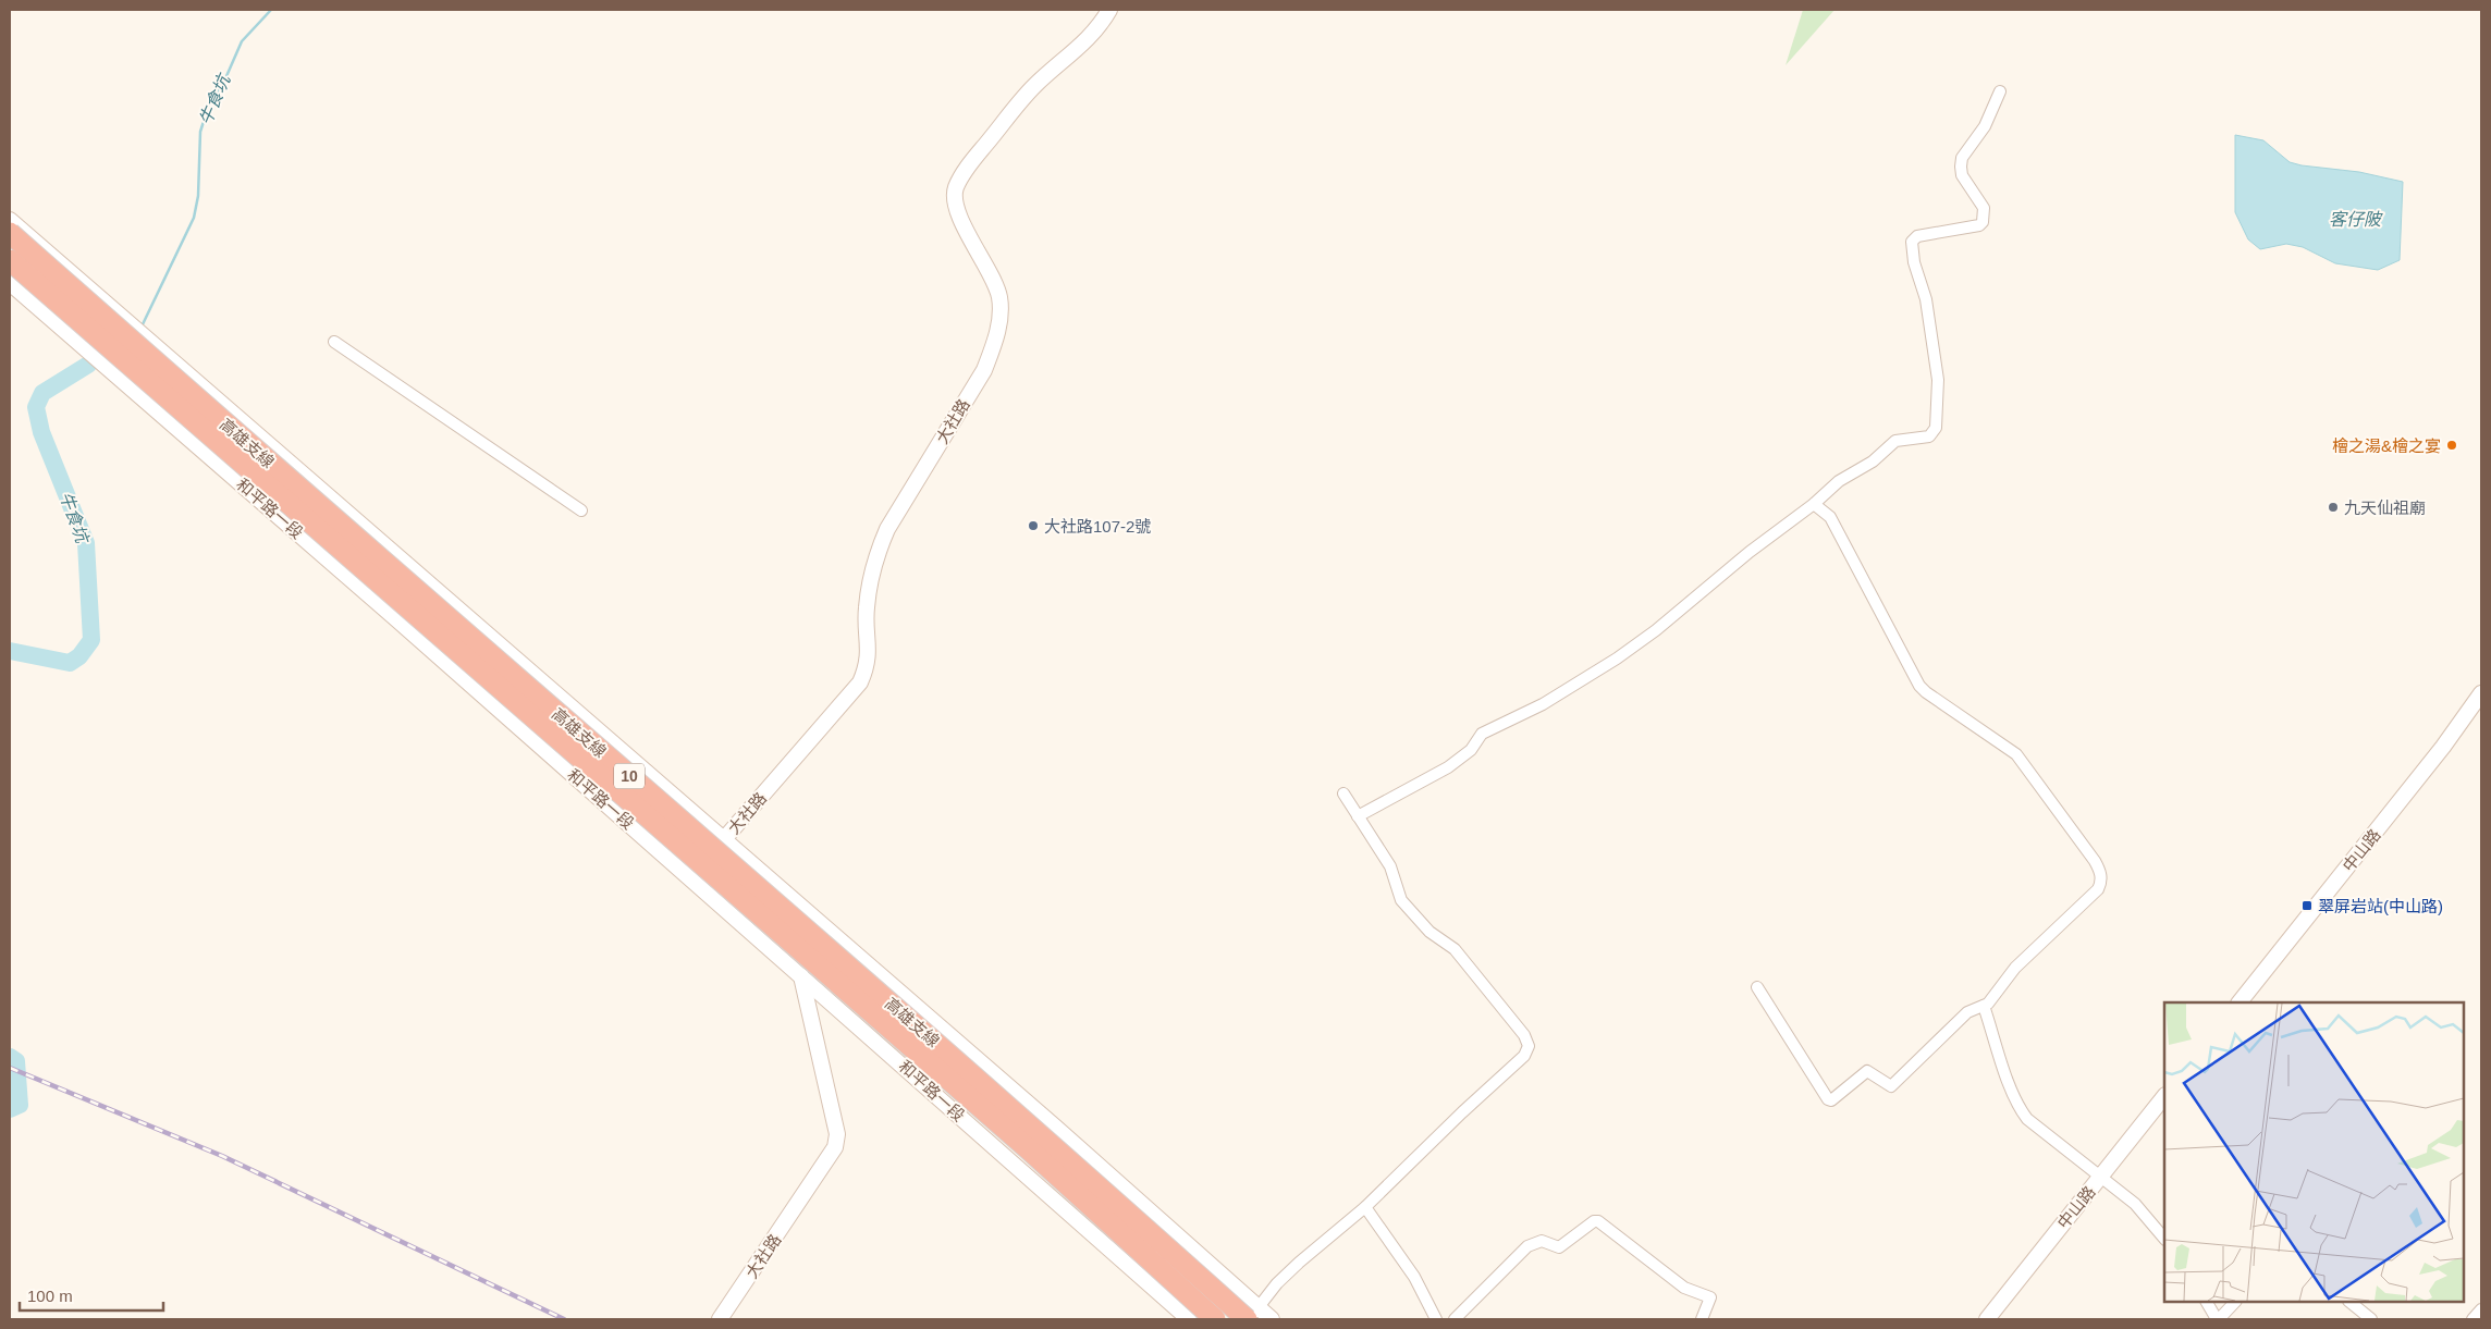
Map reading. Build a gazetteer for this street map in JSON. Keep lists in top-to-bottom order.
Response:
{
  "streets": {
    "highway": ["高雄支線", "10"],
    "street": ["大社路", "和平路一段", "中山路"]
  },
  "crossings": [
    ["大社路", "和平路一段"],
    ["高雄支線", "和平路一段"]
  ],
  "water": ["牛食坑", "客仔陂"],
  "places": {
    "other": ["檜之湯&檜之宴", "九天仙祖廟", "大社路107-2號"],
    "transit": ["翠屏岩站(中山路)"]
  },
  "scale_bar": "100 m"
}
